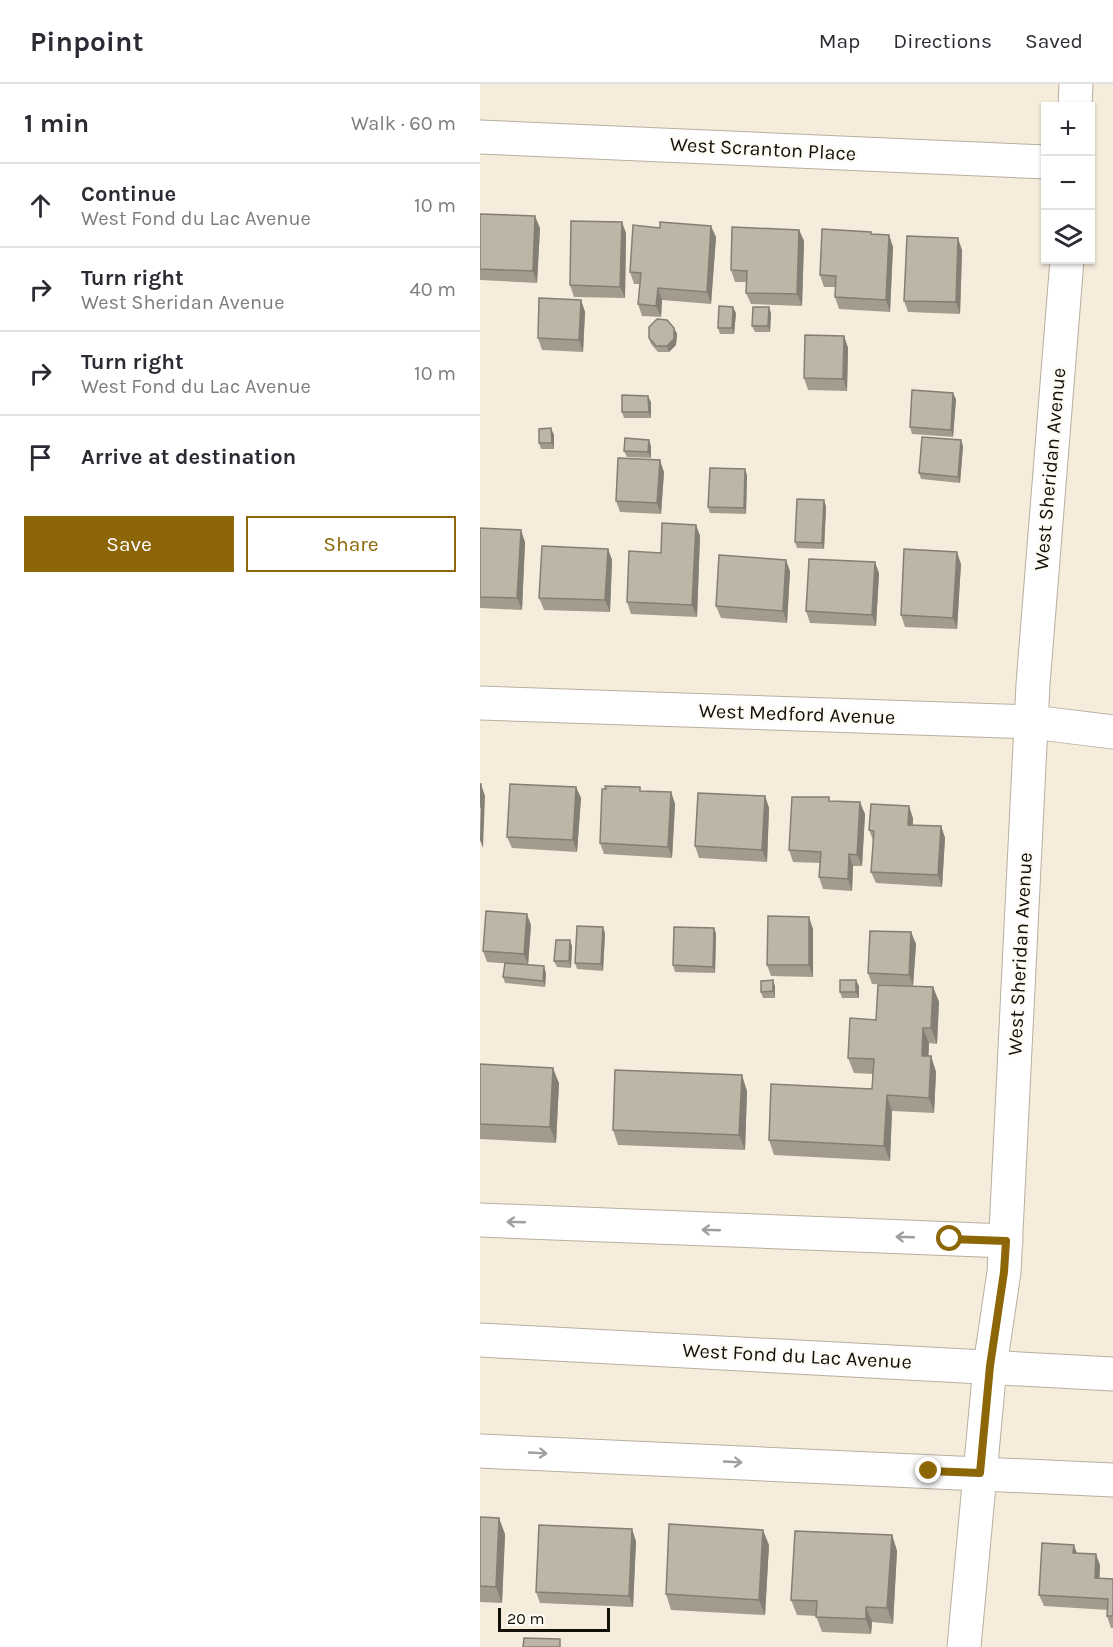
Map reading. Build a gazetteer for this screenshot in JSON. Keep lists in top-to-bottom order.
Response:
{
  "streets": {
    "street": [
      "West Scranton Place",
      "West Sheridan Avenue",
      "West Medford Avenue",
      "West Fond du Lac Avenue"
    ]
  },
  "crossings": [
    ["West Sheridan Avenue", "West Medford Avenue"],
    ["West Sheridan Avenue", "West Fond du Lac Avenue"]
  ],
  "scale_bar": "20 m",
  "page": {
    "header": "Pinpoint",
    "nav": ["Map", "Directions", "Saved"],
    "heading": ["1 min", "Walk · 60 m"],
    "map_buttons": ["+", "−"],
    "list": [
      ["Continue", "West Fond du Lac Avenue", "10 m"],
      ["Turn right", "West Sheridan Avenue", "40 m"],
      ["Turn right", "West Fond du Lac Avenue", "10 m"],
      "Arrive at destination"
    ],
    "buttons": ["Save", "Share"],
    "scale": "20 m"
  }
}
